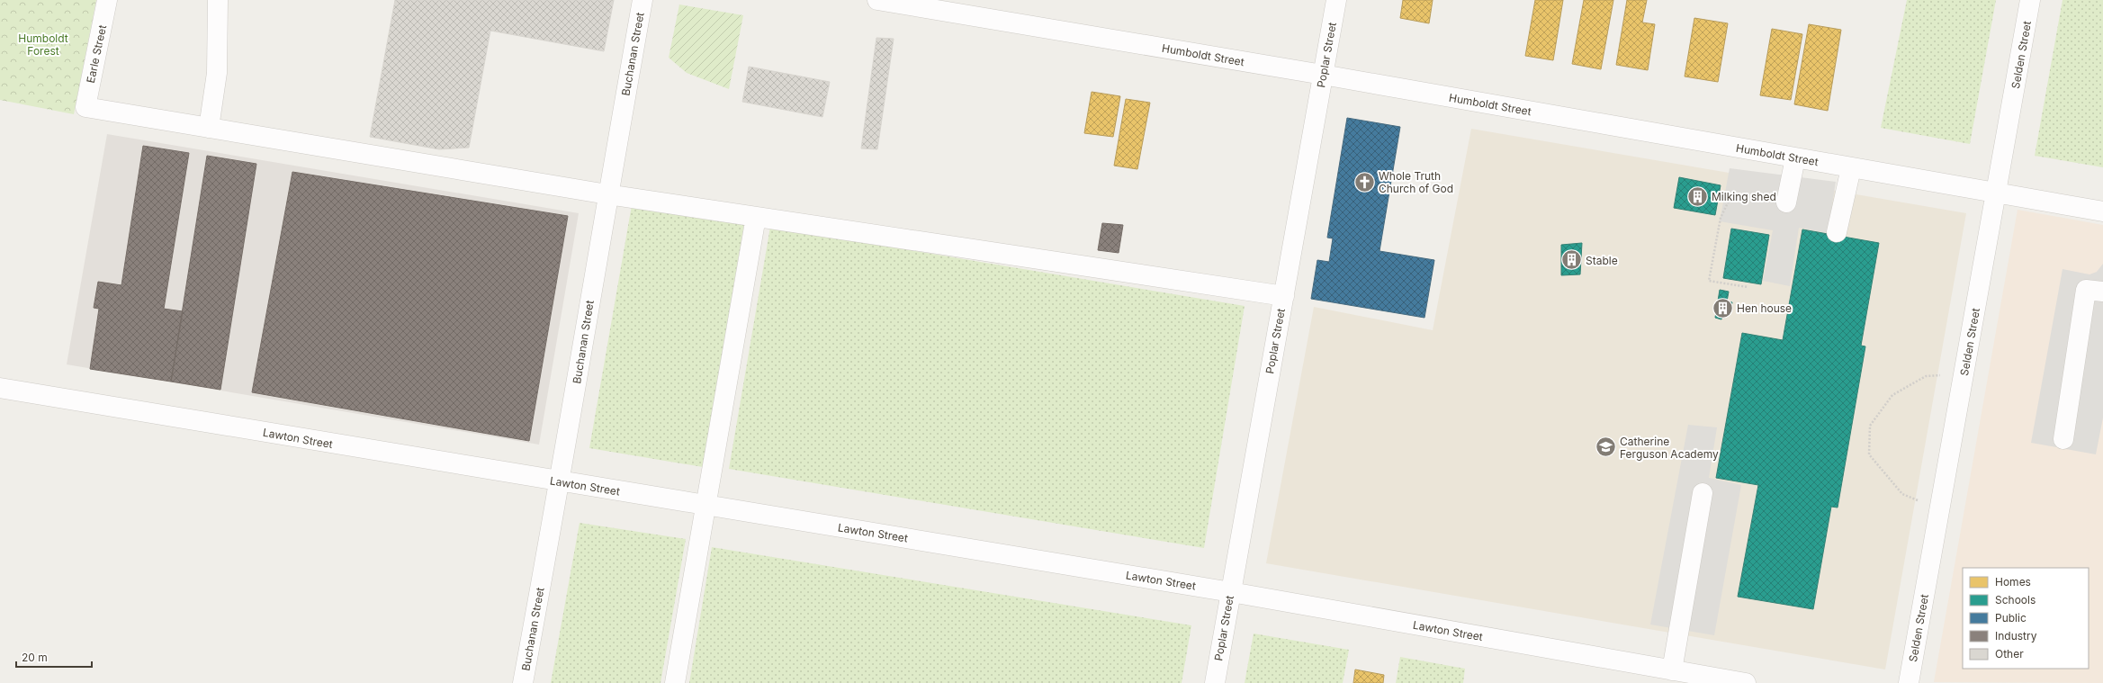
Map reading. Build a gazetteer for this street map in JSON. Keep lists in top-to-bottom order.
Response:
{
  "streets": {
    "street": [
      "Earle Street",
      "Buchanan Street",
      "Humboldt Street",
      "Poplar Street",
      "Selden Street",
      "Lawton Street"
    ]
  },
  "crossings": [
    ["Buchanan Street", "Lawton Street"],
    ["Humboldt Street", "Poplar Street"],
    ["Humboldt Street", "Selden Street"],
    ["Poplar Street", "Lawton Street"]
  ],
  "parks": ["Humboldt Forest"],
  "places": {
    "church": ["Whole Truth Church of God"],
    "building": ["Milking shed", "Stable", "Hen house"],
    "school or university": ["Catherine Ferguson Academy"]
  },
  "legend": [
    "Homes",
    "Schools",
    "Public",
    "Industry",
    "Other"
  ],
  "scale_bar": "20 m"
}
